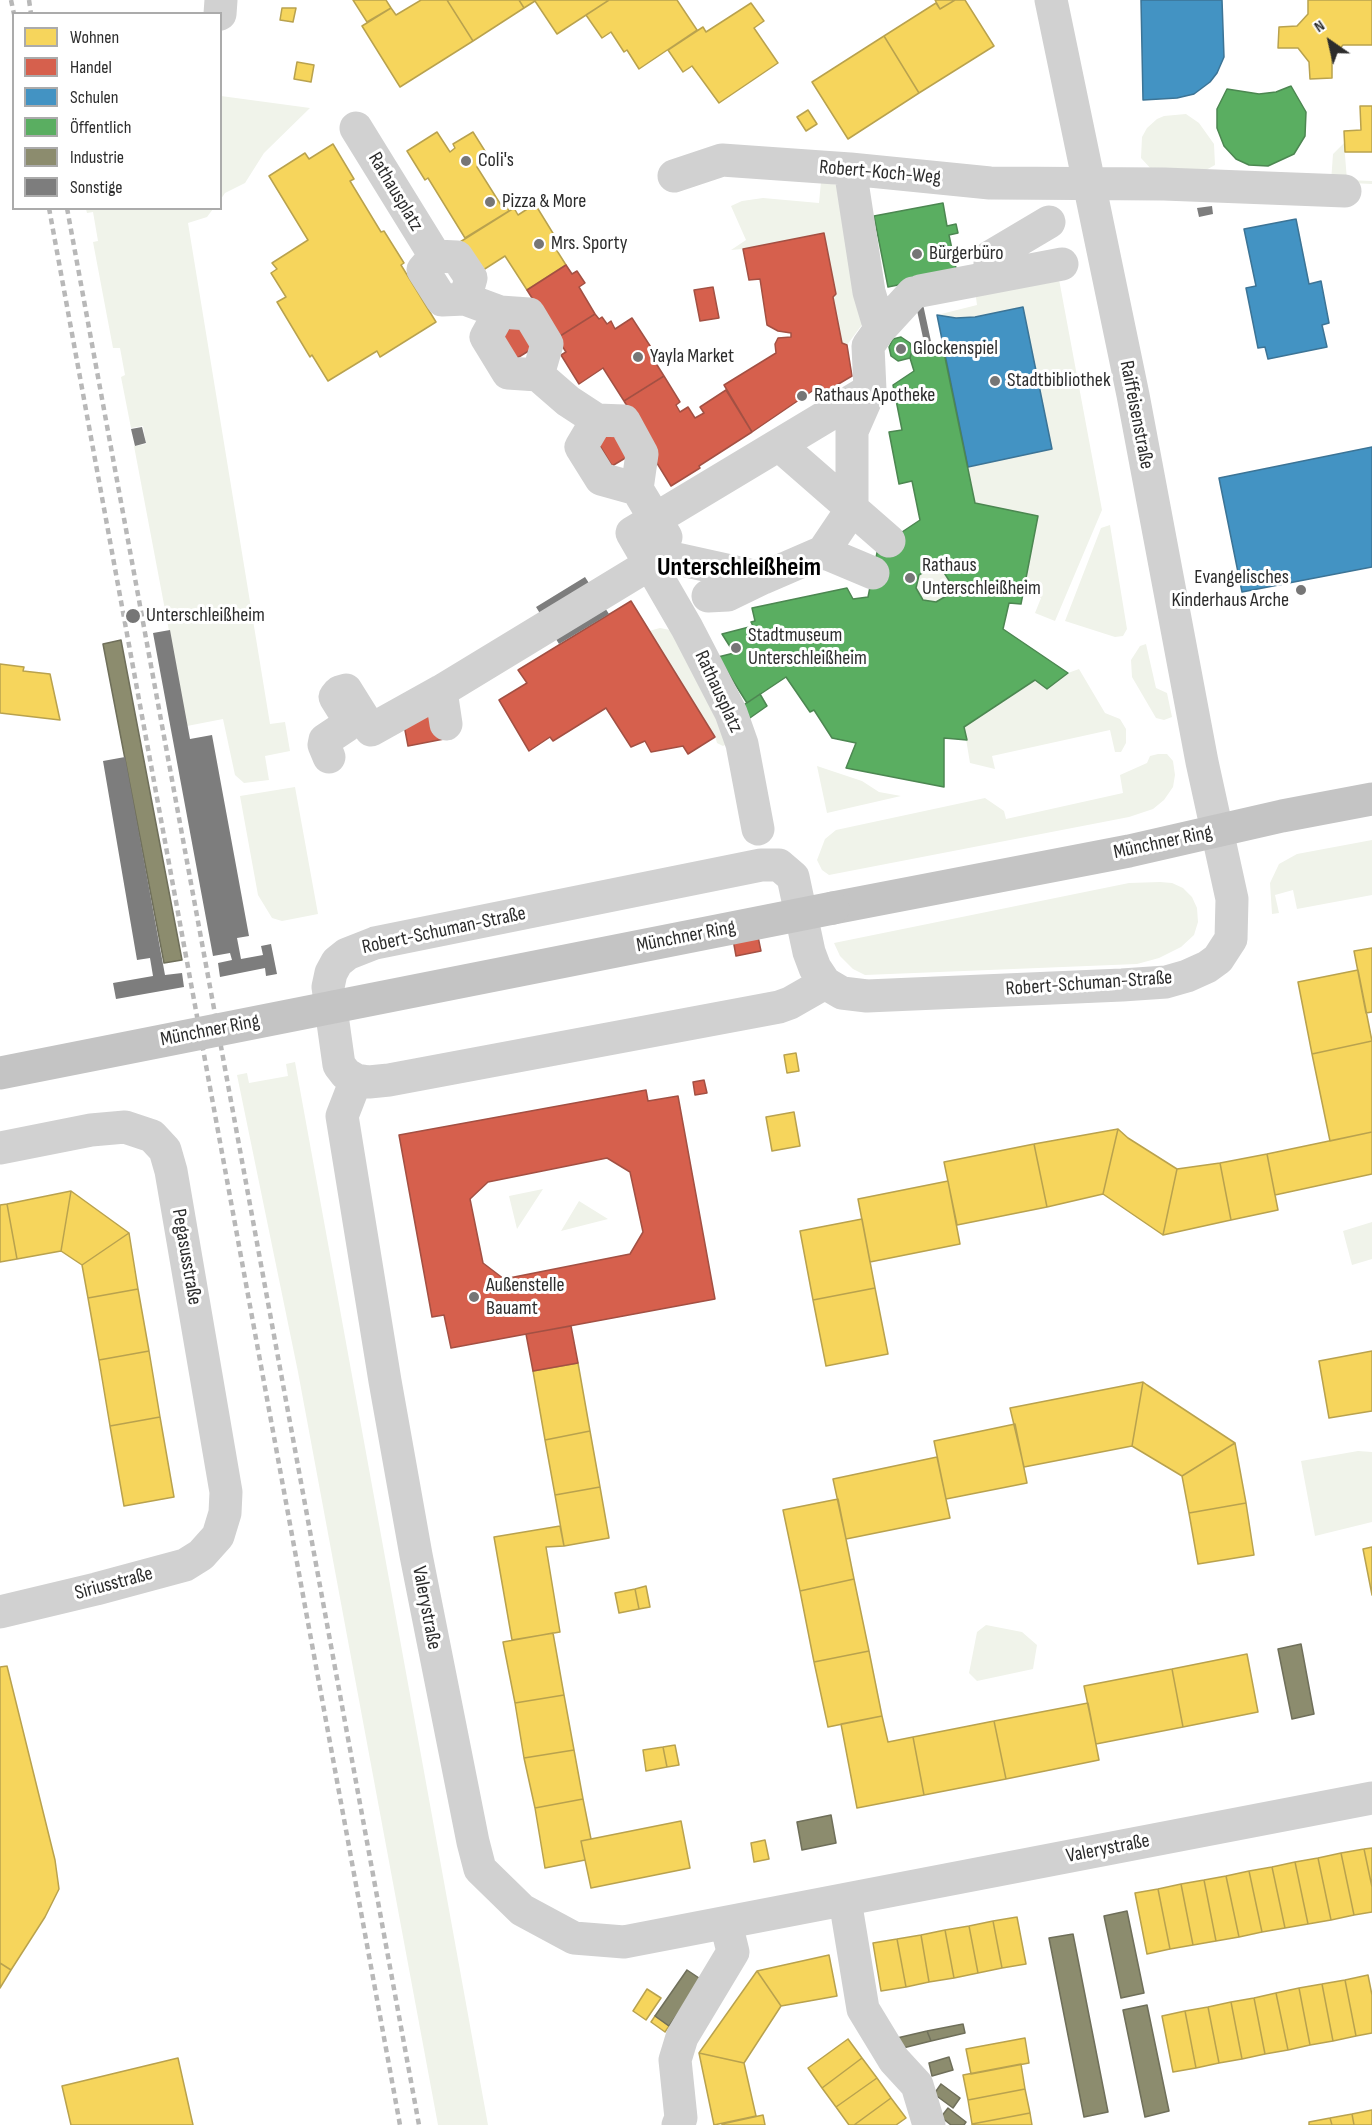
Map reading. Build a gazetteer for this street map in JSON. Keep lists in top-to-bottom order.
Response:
{
  "streets": {
    "main road": ["Münchner Ring"],
    "street": [
      "Robert-Koch-Weg",
      "Rathausplatz",
      "Raiffeisenstraße",
      "Robert-Schuman-Straße",
      "Pegasusstraße",
      "Siriusstraße",
      "Valerystraße"
    ]
  },
  "crossings": [
    ["Robert-Koch-Weg", "Raiffeisenstraße"],
    ["Raiffeisenstraße", "Münchner Ring"],
    ["Raiffeisenstraße", "Robert-Schuman-Straße"],
    ["Münchner Ring", "Robert-Schuman-Straße"],
    ["Robert-Schuman-Straße", "Valerystraße"],
    ["Pegasusstraße", "Siriusstraße"]
  ],
  "districts": ["Unterschleißheim"],
  "places": [
    "Coli's",
    "Pizza & More",
    "Mrs. Sporty",
    "Bürgerbüro",
    "Glockenspiel",
    "Yayla Market",
    "Stadtbibliothek",
    "Rathaus Apotheke",
    "Rathaus Unterschleißheim",
    "Evangelisches Kinderhaus Arche",
    "Unterschleißheim",
    "Stadtmuseum Unterschleißheim",
    "Außenstelle Bauamt"
  ],
  "legend": [
    "Wohnen",
    "Handel",
    "Schulen",
    "Öffentlich",
    "Industrie",
    "Sonstige"
  ],
  "north": "top left"
}
